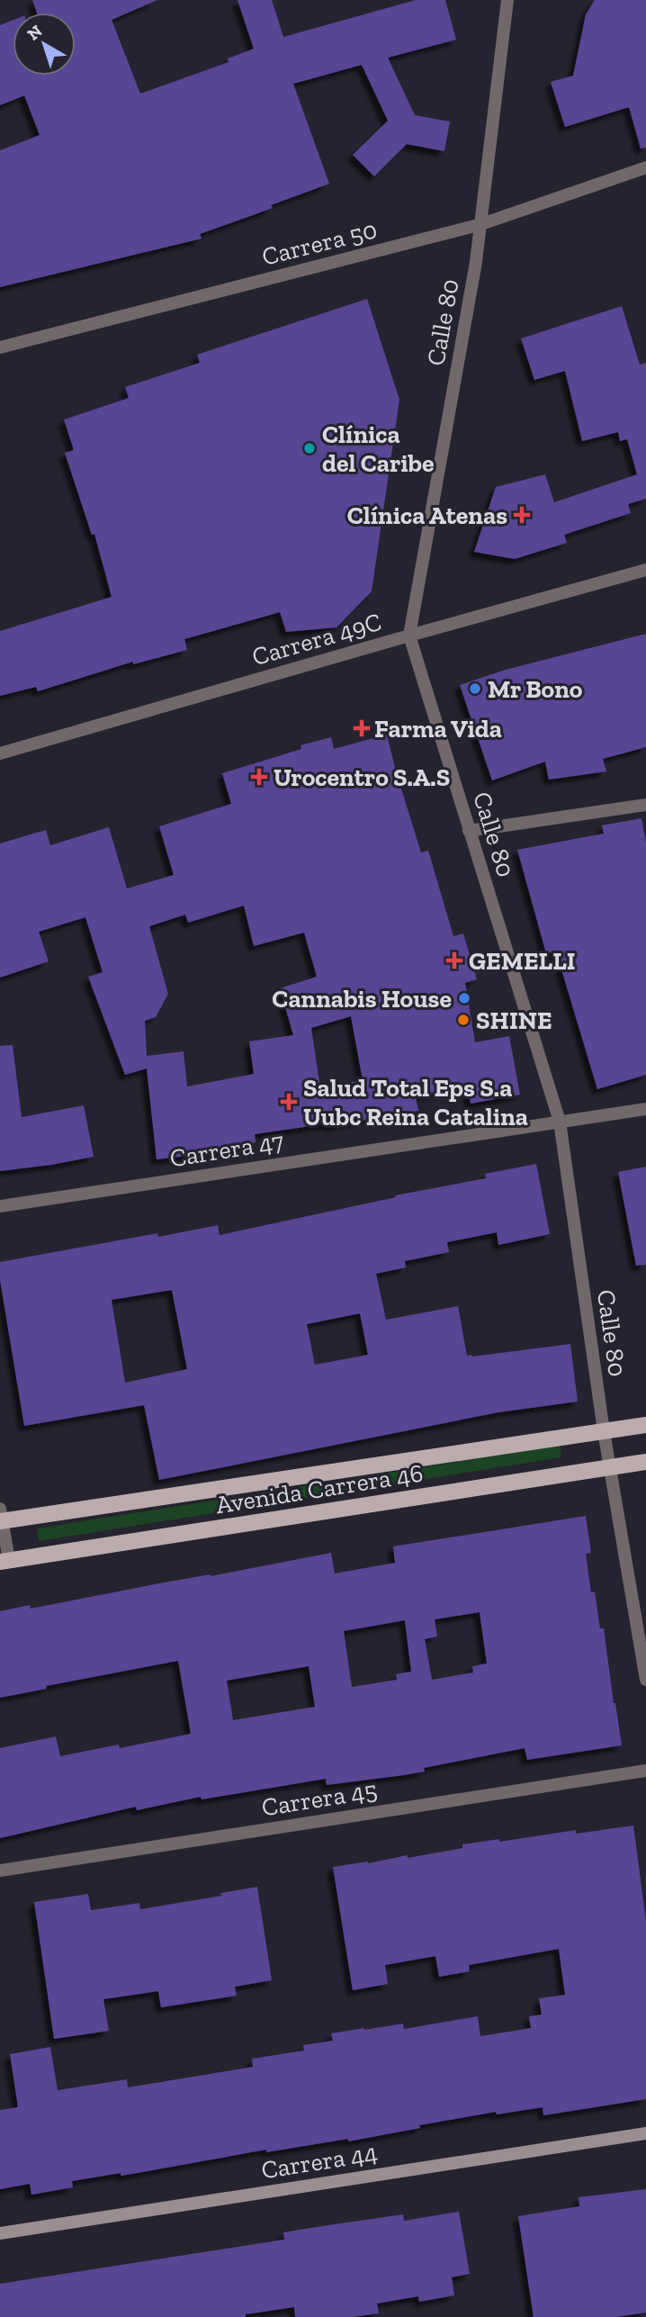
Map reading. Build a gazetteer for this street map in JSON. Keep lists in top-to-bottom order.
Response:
{
  "streets": {
    "main road": ["Avenida Carrera 46"],
    "street": [
      "Carrera 50",
      "Calle 80",
      "Carrera 49C",
      "Carrera 47",
      "Carrera 45",
      "Carrera 44"
    ]
  },
  "crossings": [
    ["Carrera 50", "Calle 80"],
    ["Calle 80", "Carrera 49C"],
    ["Calle 80", "Carrera 47"],
    ["Calle 80", "Avenida Carrera 46"]
  ],
  "places": {
    "other": [
      "Clínica del Caribe",
      "Mr Bono",
      "Cannabis House",
      "SHINE"
    ],
    "health": [
      "Clínica Atenas",
      "Farma Vida",
      "Urocentro S.A.S",
      "GEMELLI",
      "Salud Total Eps S.a Uubc Reina Catalina"
    ]
  },
  "north": "top left"
}
